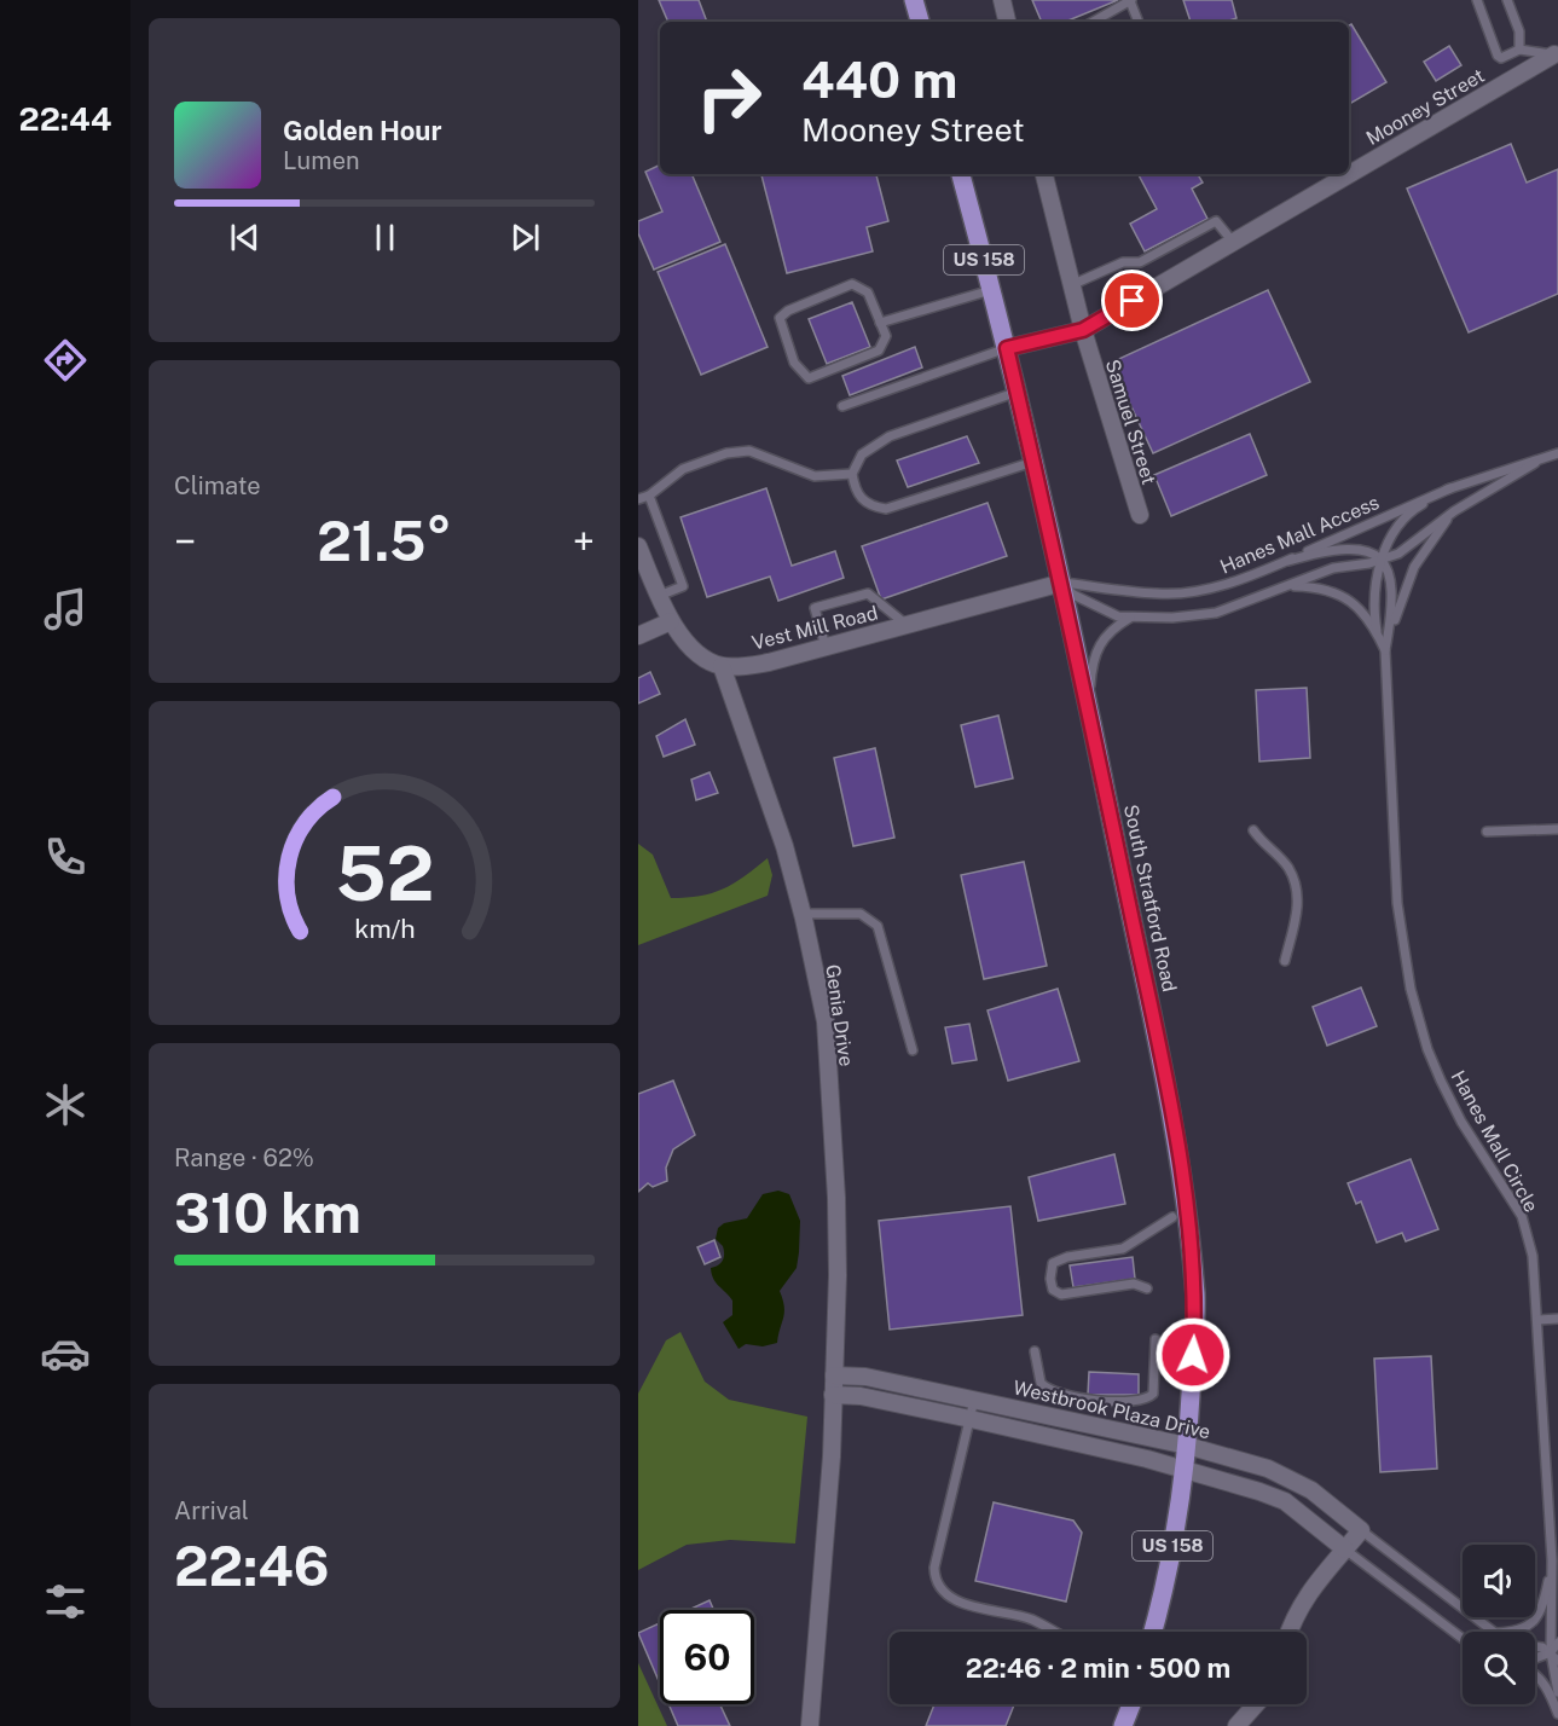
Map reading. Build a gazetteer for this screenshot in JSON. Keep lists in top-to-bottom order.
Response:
{
  "streets": {
    "main road": ["US 158", "South Stratford Road"],
    "street": [
      "Mooney Street",
      "Samuel Street",
      "Vest Mill Road",
      "Genia Drive",
      "Westbrook Plaza Drive"
    ],
    "lane": ["Hanes Mall Access", "Hanes Mall Circle"]
  },
  "crossings": [
    ["Mooney Street", "Samuel Street"],
    ["Mooney Street", "South Stratford Road"],
    ["Hanes Mall Access", "Vest Mill Road"],
    ["Hanes Mall Access", "South Stratford Road"],
    ["Hanes Mall Access", "Hanes Mall Circle"],
    ["Vest Mill Road", "South Stratford Road"],
    ["Vest Mill Road", "Genia Drive"],
    ["South Stratford Road", "Westbrook Plaza Drive"],
    ["Genia Drive", "Westbrook Plaza Drive"]
  ],
  "page": {
    "tabs": "22:44",
    "turn": ["440 m", "Mooney Street"],
    "song": ["Golden Hour", "Lumen"],
    "tile": [
      "Climate",
      ["Range · 62%", "310 km"],
      ["Arrival", "22:46"]
    ],
    "heat": ["−", "21.5°", "+"],
    "limit": "60",
    "trip": "22:46 · 2 min · 500 m",
    "gauge": ["52", "km/h"]
  }
}
